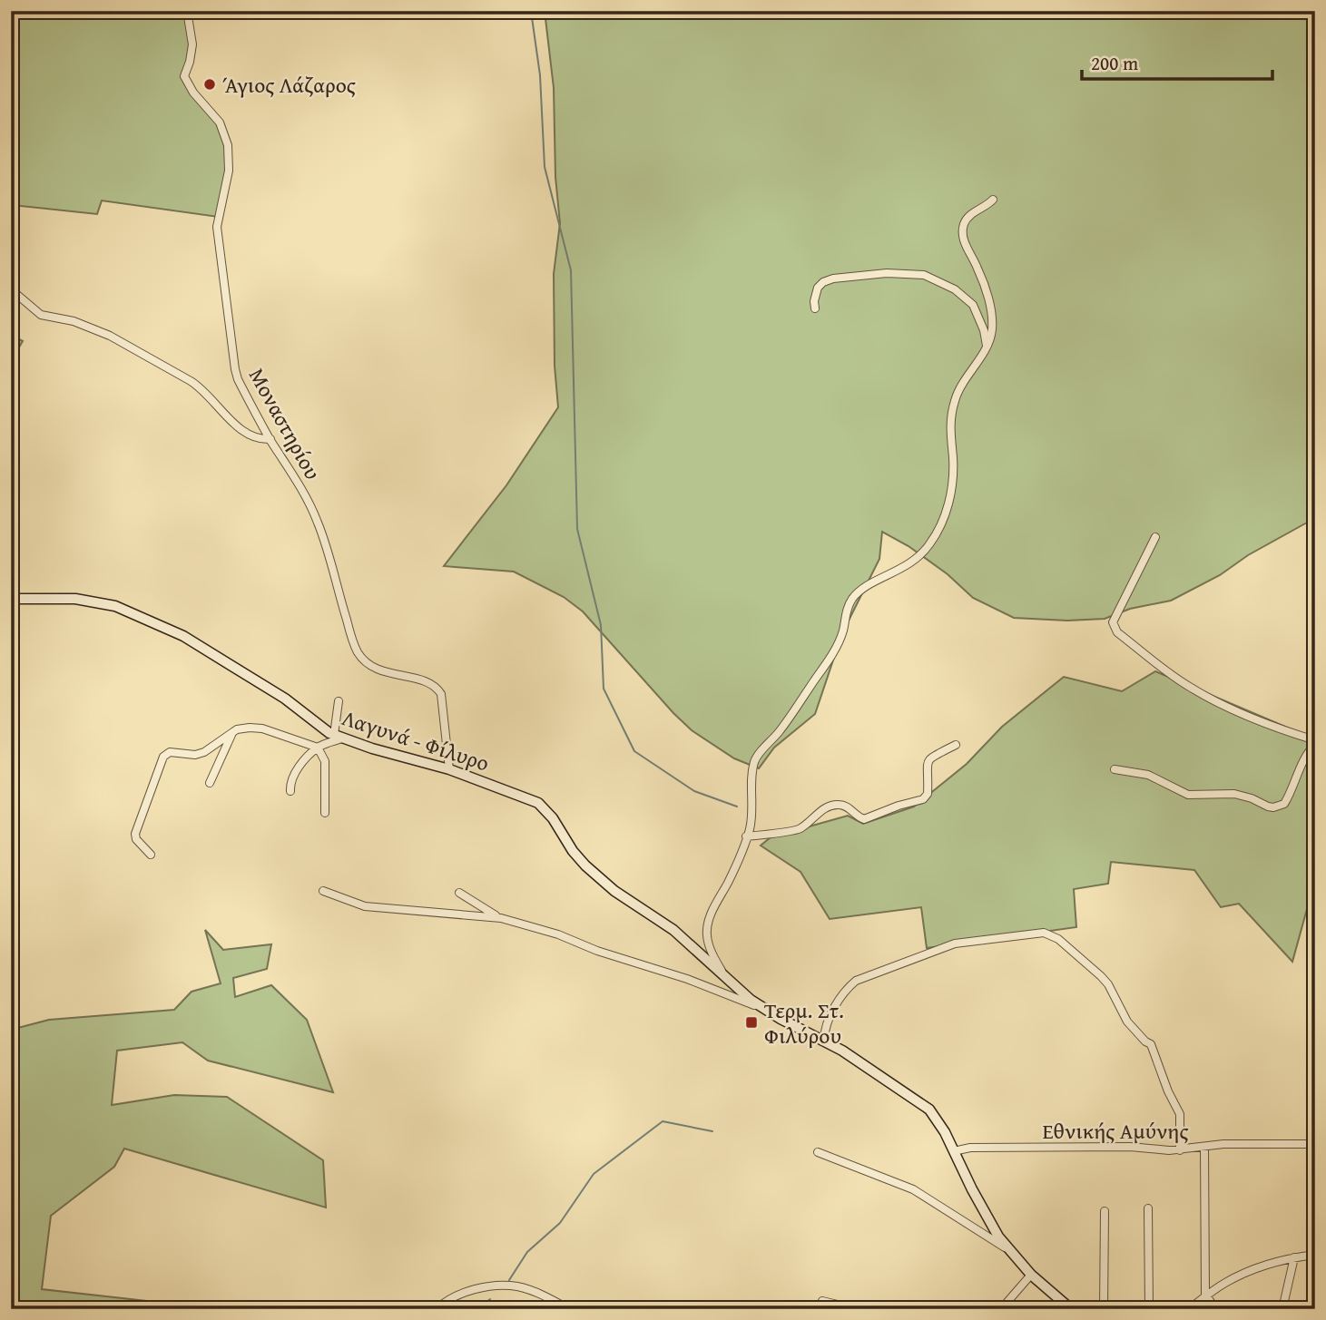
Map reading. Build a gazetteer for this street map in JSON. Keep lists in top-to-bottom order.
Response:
{
  "streets": {
    "street": ["Μοναστηρίου", "Λαγυνά - Φίλυρο", "Εθνικής Αμύνης"]
  },
  "crossings": [
    ["Μοναστηρίου", "Λαγυνά - Φίλυρο"],
    ["Λαγυνά - Φίλυρο", "Εθνικής Αμύνης"]
  ],
  "places": {
    "other": ["Άγιος Λάζαρος"],
    "transit": ["Τερμ. Στ. Φιλύρου"]
  },
  "scale_bar": "200 m"
}
